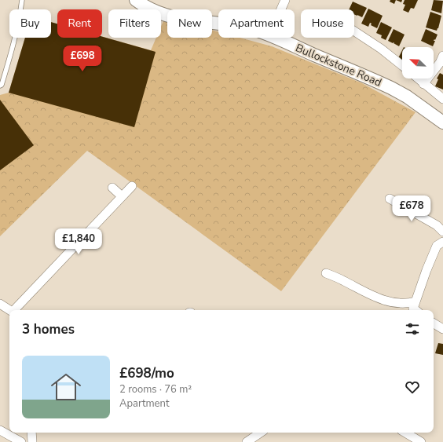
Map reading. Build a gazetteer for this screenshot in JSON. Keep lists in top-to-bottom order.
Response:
{
  "streets": {
    "street": ["Bullockstone Road"]
  },
  "north": "top left",
  "page": {
    "chip": [
      "Buy",
      "Rent",
      "Filters",
      "New",
      "Apartment",
      "House"
    ],
    "price": ["£698", "£678", "£1,840"],
    "heading": "3 homes",
    "list": [
      {
        "name": "£698/mo",
        "note": "2 rooms · 76 m² · Apartment"
      }
    ]
  }
}
